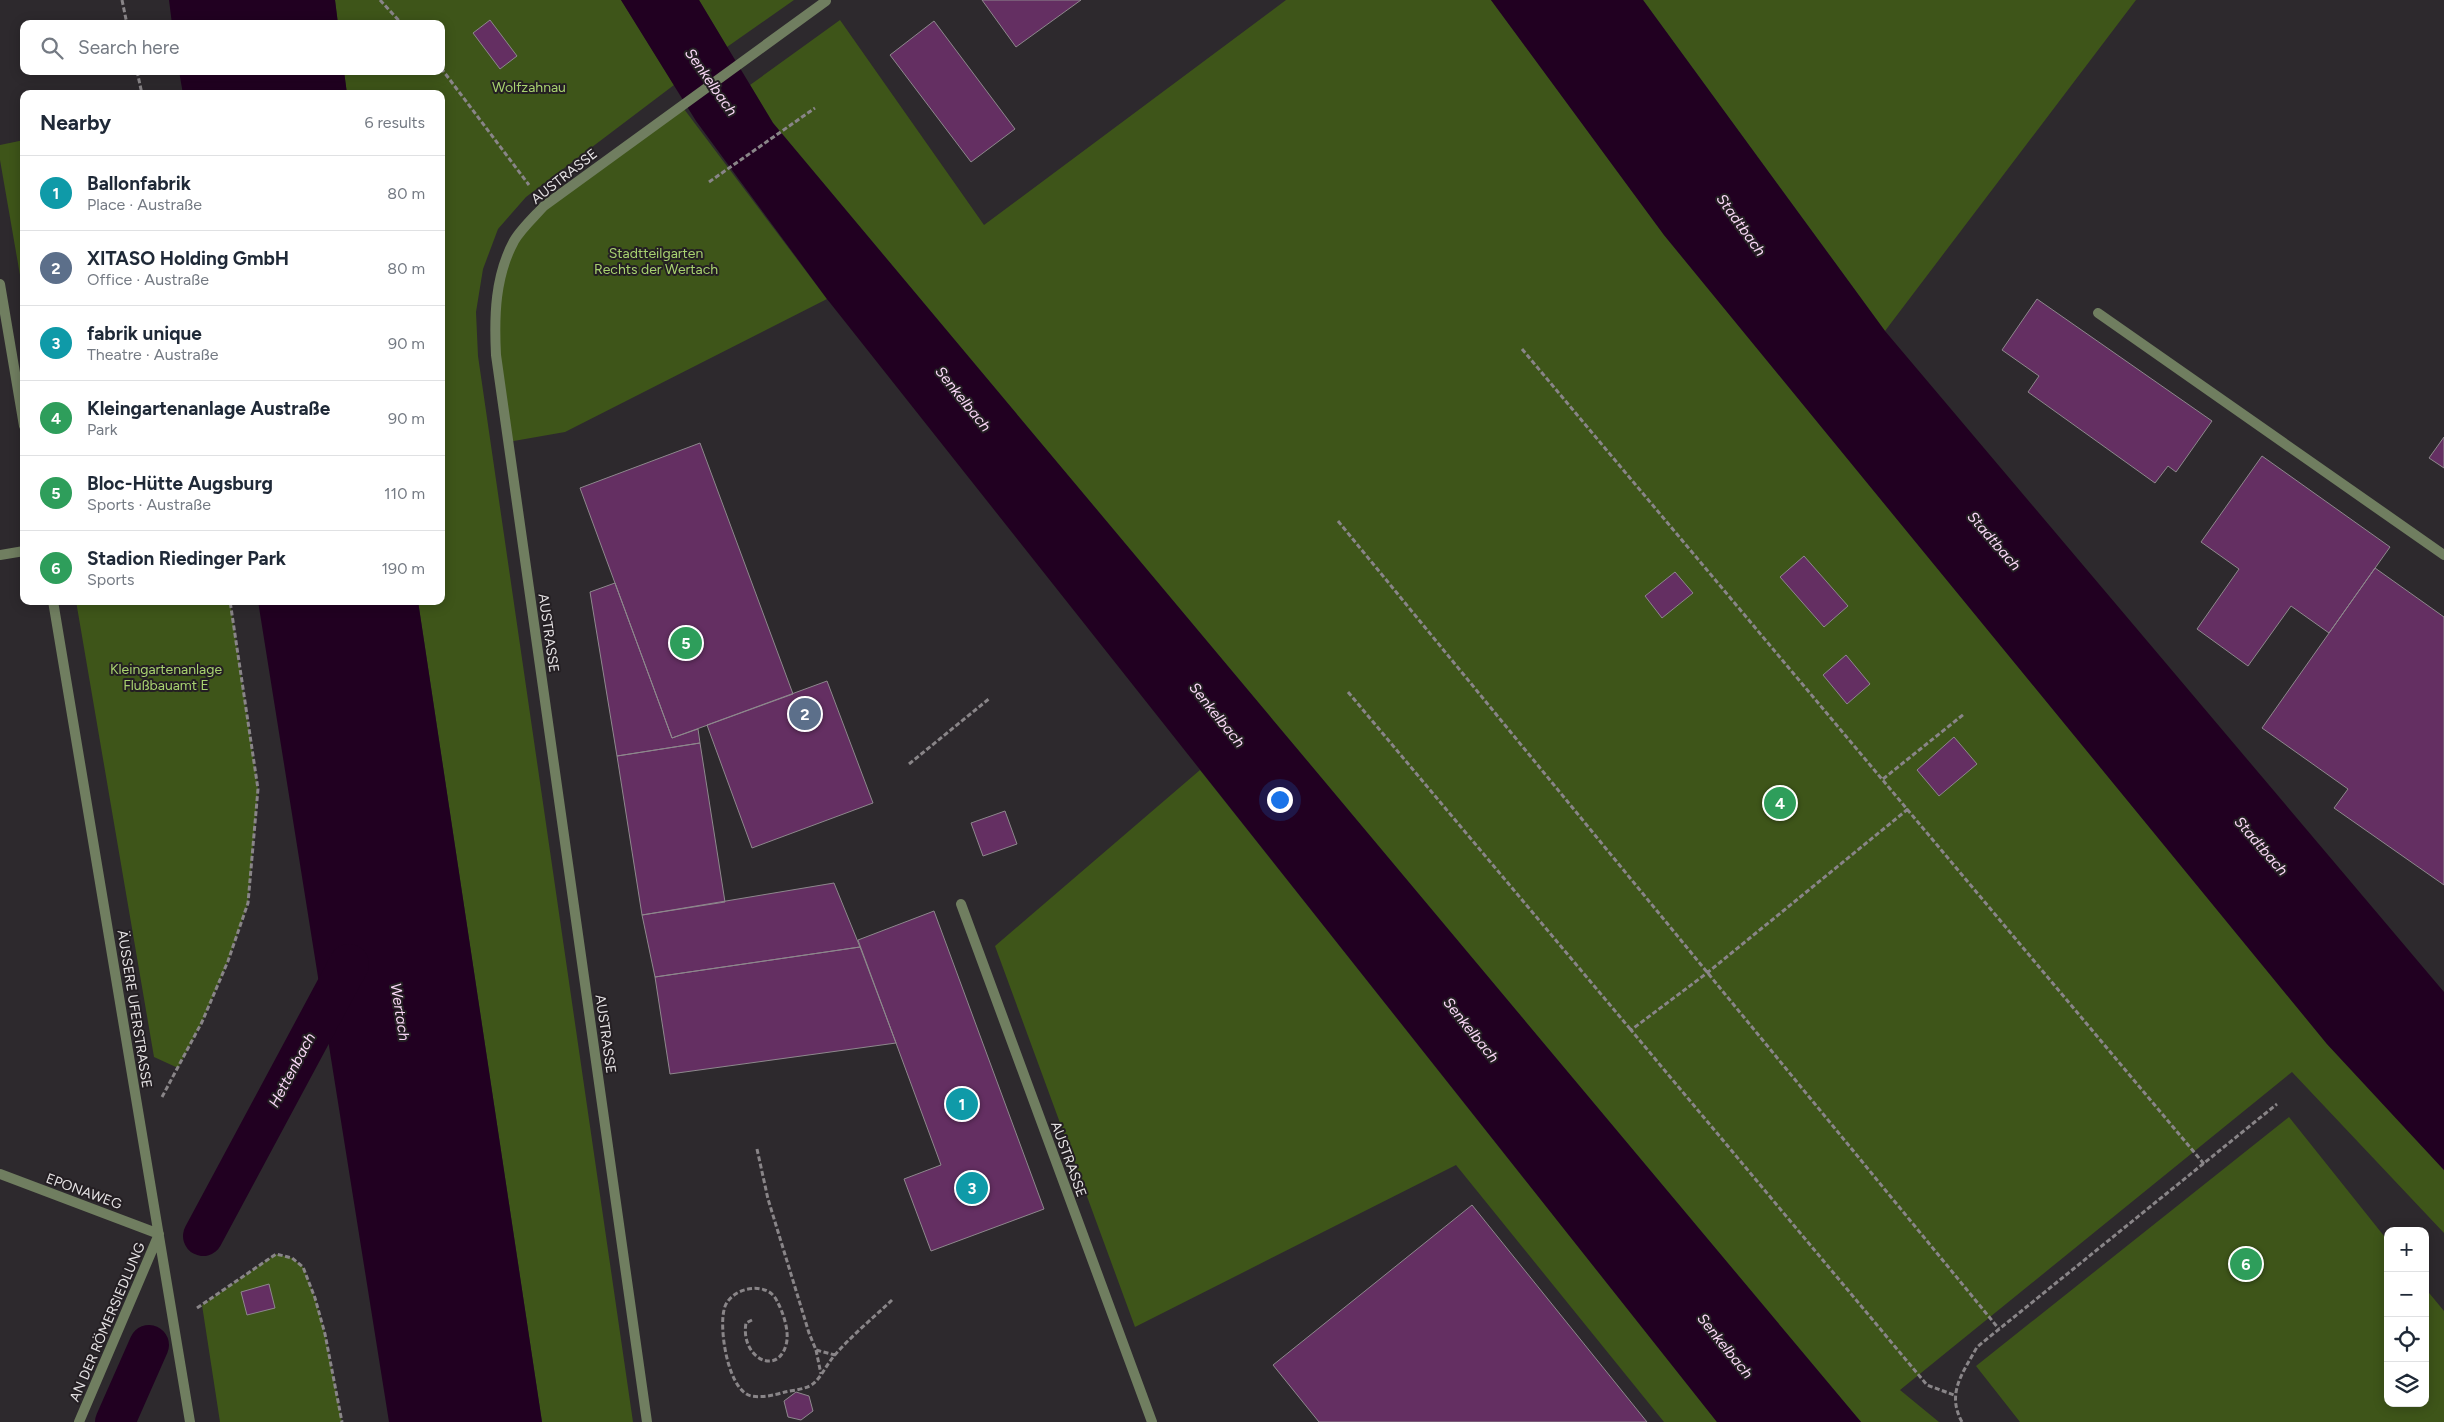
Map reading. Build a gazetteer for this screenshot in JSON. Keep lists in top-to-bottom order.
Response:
{
  "streets": {
    "street": [
      "AUSTRASSE",
      "ÄUSSERE UFERSTRASSE",
      "EPONAWEG",
      "AN DER RÖMERSIEDLUNG"
    ]
  },
  "crossings": [
    ["ÄUSSERE UFERSTRASSE", "EPONAWEG"],
    ["ÄUSSERE UFERSTRASSE", "AN DER RÖMERSIEDLUNG"],
    ["EPONAWEG", "AN DER RÖMERSIEDLUNG"]
  ],
  "water": [
    "Senkelbach",
    "Stadtbach",
    "Wertach",
    "Hettenbach"
  ],
  "parks": ["Wolfzahnau", "Stadtteilgarten Rechts der Wertach", "Kleingartenanlage Flußbauamt E"],
  "page": {
    "search": "Search here",
    "heading": ["Nearby", "6 results"],
    "list": [
      {
        "mark": "1",
        "name": "Ballonfabrik",
        "note": "Place · Austraße",
        "value": "80 m"
      },
      {
        "mark": "2",
        "name": "XITASO Holding GmbH",
        "note": "Office · Austraße",
        "value": "80 m"
      },
      {
        "mark": "3",
        "name": "fabrik unique",
        "note": "Theatre · Austraße",
        "value": "90 m"
      },
      {
        "mark": "4",
        "name": "Kleingartenanlage Austraße",
        "note": "Park",
        "value": "90 m"
      },
      {
        "mark": "5",
        "name": "Bloc-Hütte Augsburg",
        "note": "Sports · Austraße",
        "value": "110 m"
      },
      {
        "mark": "6",
        "name": "Stadion Riedinger Park",
        "note": "Sports",
        "value": "190 m"
      }
    ],
    "pins": [
      "5",
      "2",
      "4",
      "1",
      "3",
      "6"
    ],
    "map_buttons": ["+", "−"]
  }
}
